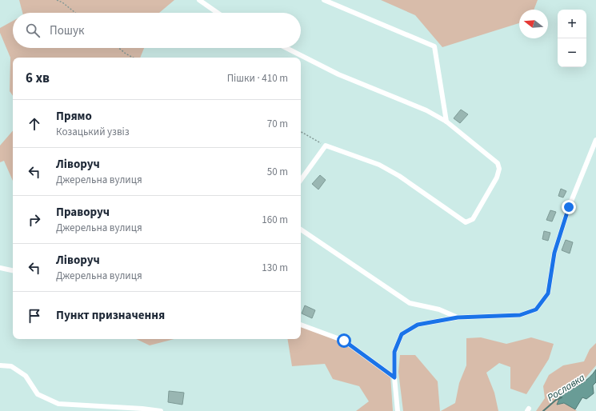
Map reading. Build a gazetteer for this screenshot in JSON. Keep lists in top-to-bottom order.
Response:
{
  "water": ["Рославка"],
  "north": "left",
  "page": {
    "map_buttons": ["+", "−"],
    "search": "Пошук",
    "heading": ["6 хв", "Пішки · 410 m"],
    "list": [
      ["Прямо", "Козацький узвіз", "70 m"],
      ["Ліворуч", "Джерельна вулиця", "50 m"],
      ["Праворуч", "Джерельна вулиця", "160 m"],
      ["Ліворуч", "Джерельна вулиця", "130 m"],
      "Пункт призначення"
    ]
  }
}
